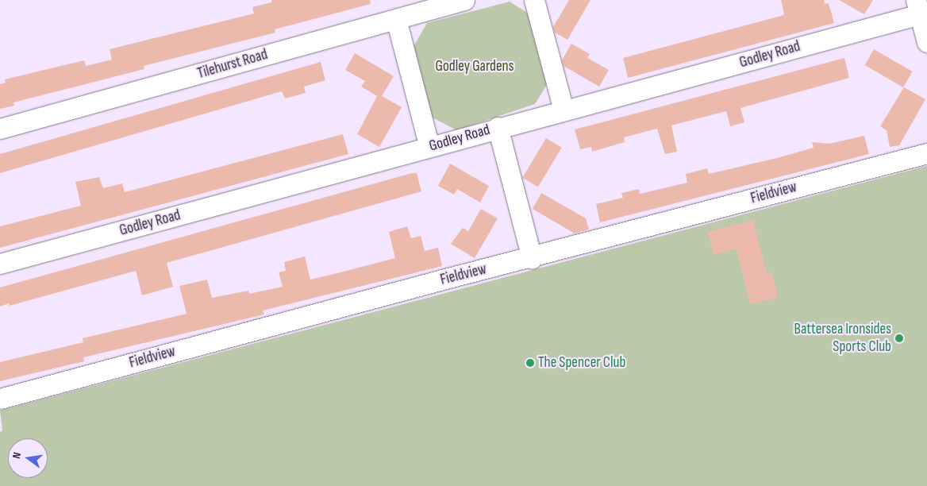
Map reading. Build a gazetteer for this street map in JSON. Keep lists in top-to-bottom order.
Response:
{
  "streets": {
    "street": ["Godley Road", "Tilehurst Road", "Fieldview"]
  },
  "parks": ["Godley Gardens"],
  "places": ["Battersea Ironsides Sports Club", "The Spencer Club"],
  "north": "left"
}
